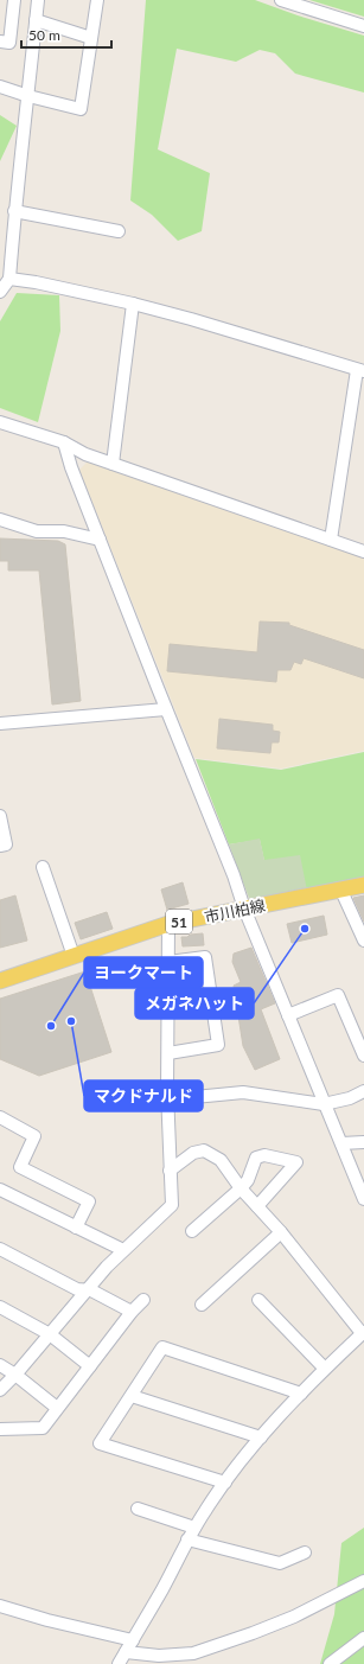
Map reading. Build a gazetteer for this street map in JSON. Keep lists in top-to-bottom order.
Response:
{
  "streets": {
    "main road": ["市川柏線", "51"]
  },
  "places": ["メガネハット", "マクドナルド", "ヨークマート"],
  "scale_bar": "50 m"
}
